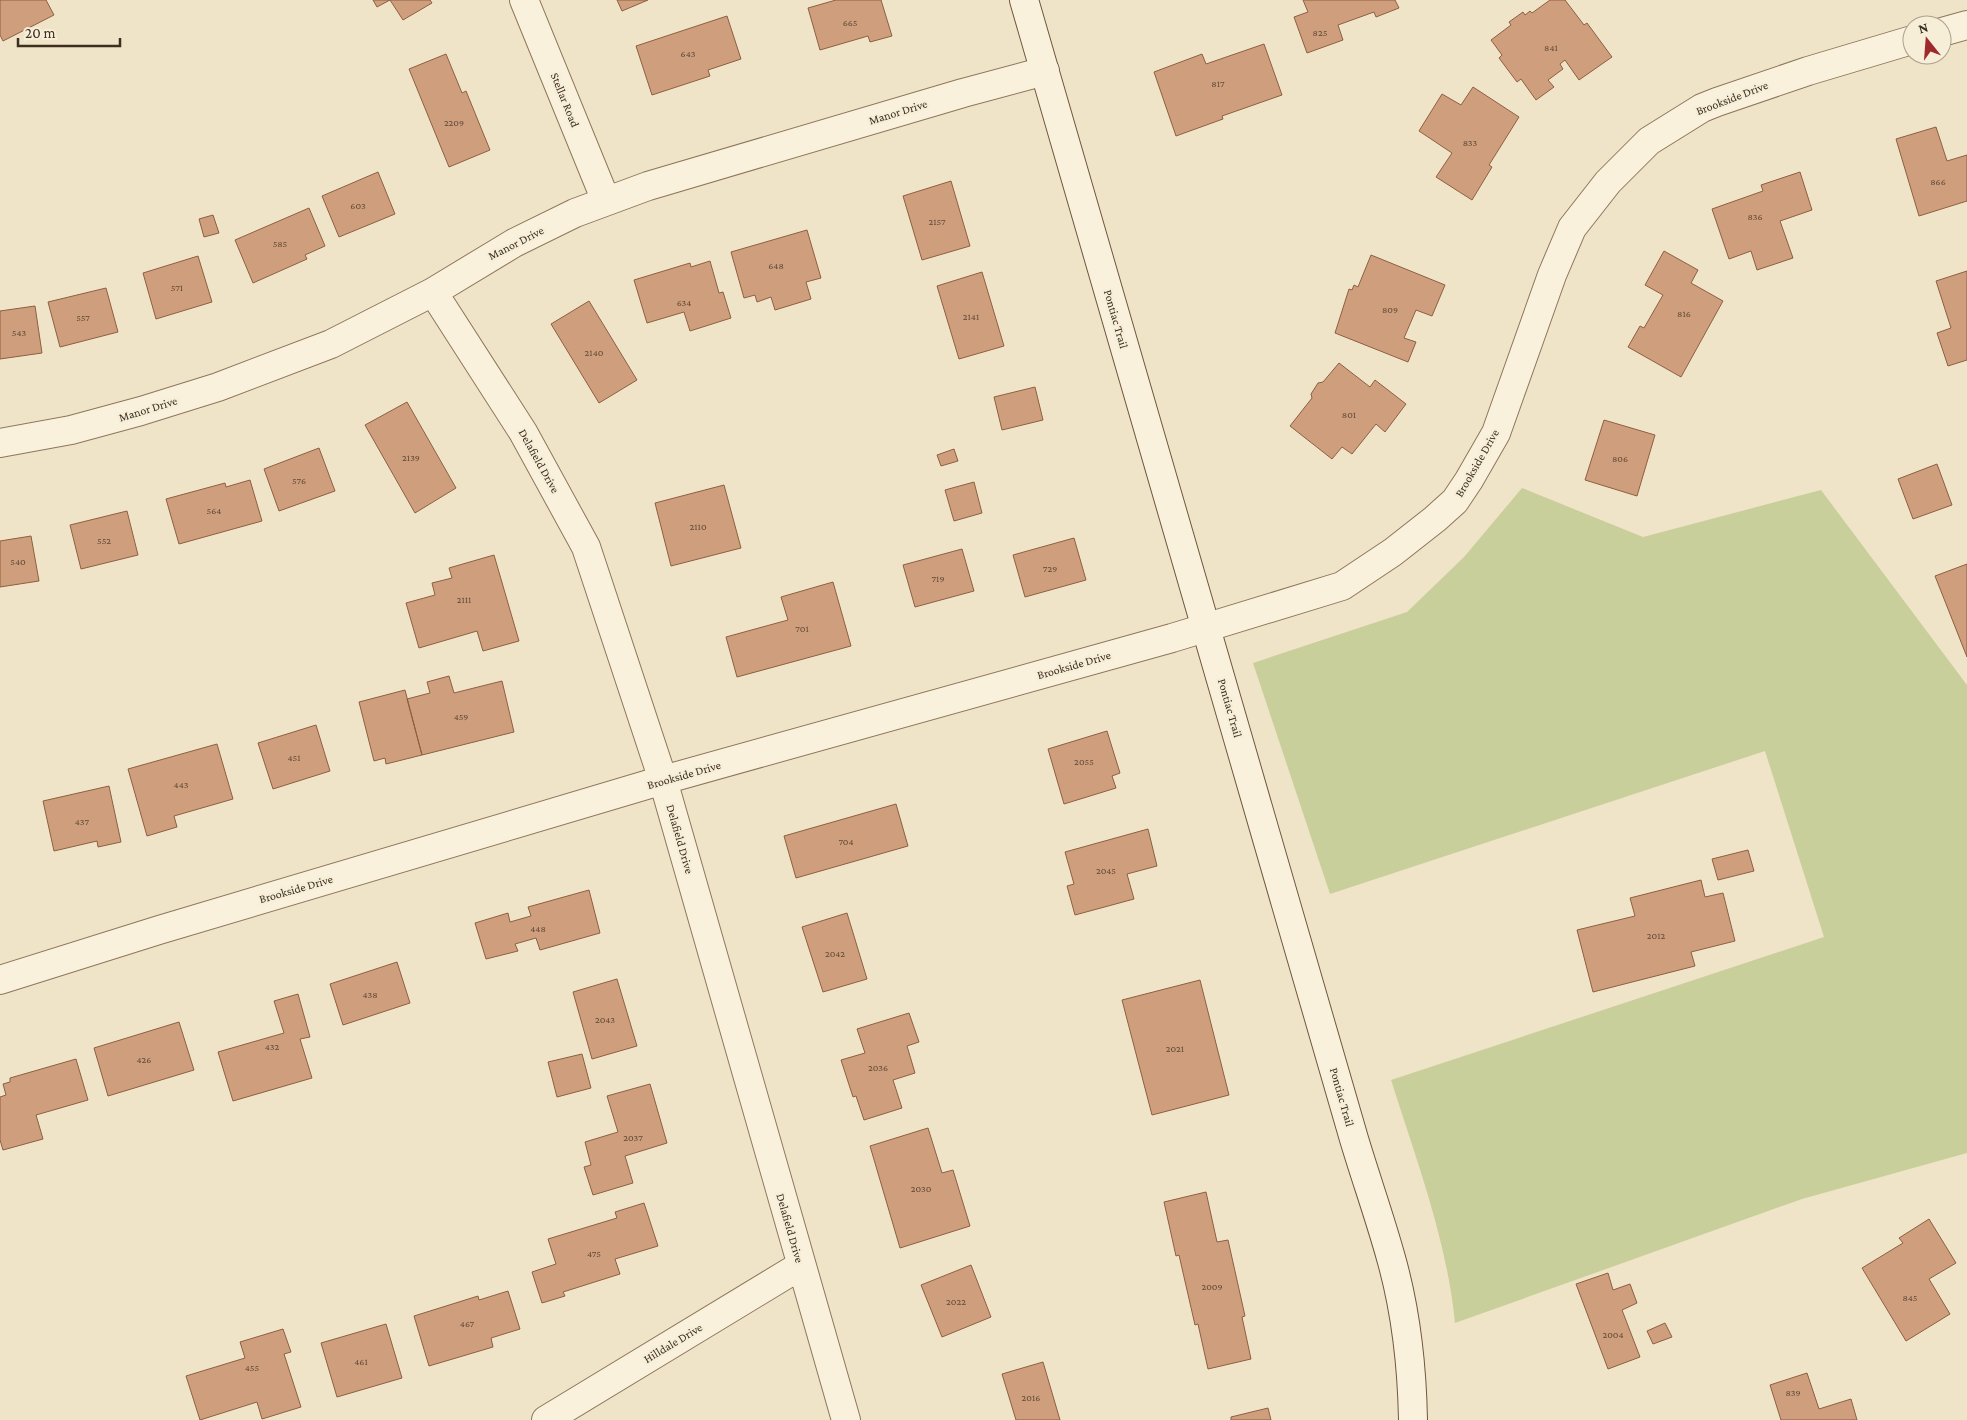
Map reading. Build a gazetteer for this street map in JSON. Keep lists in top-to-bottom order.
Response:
{
  "streets": {
    "street": [
      "Brookside Drive",
      "Stellar Road",
      "Manor Drive",
      "Pontiac Trail",
      "Delafield Drive",
      "Hilldale Drive"
    ]
  },
  "crossings": [
    ["Brookside Drive", "Pontiac Trail"],
    ["Brookside Drive", "Delafield Drive"],
    ["Stellar Road", "Manor Drive"],
    ["Manor Drive", "Pontiac Trail"],
    ["Manor Drive", "Delafield Drive"],
    ["Delafield Drive", "Hilldale Drive"]
  ],
  "house_numbers": [
    "665",
    "825",
    "841",
    "643",
    "817",
    "2209",
    "833",
    "866",
    "603",
    "836",
    "2157",
    "585",
    "648",
    "571",
    "634",
    "809",
    "816",
    "2141",
    "557",
    "543",
    "2140",
    "801",
    "2139",
    "806",
    "576",
    "564",
    "2110",
    "552",
    "540",
    "729",
    "719",
    "2111",
    "701",
    "459",
    "451",
    "2055",
    "443",
    "437",
    "704",
    "2045",
    "448",
    "2012",
    "2042",
    "438",
    "2043",
    "432",
    "2021",
    "426",
    "2036",
    "2037",
    "2030",
    "475",
    "2009",
    "845",
    "2022",
    "467",
    "2004",
    "461",
    "455",
    "839",
    "2016"
  ],
  "scale_bar": "20 m",
  "north": "top"
}
